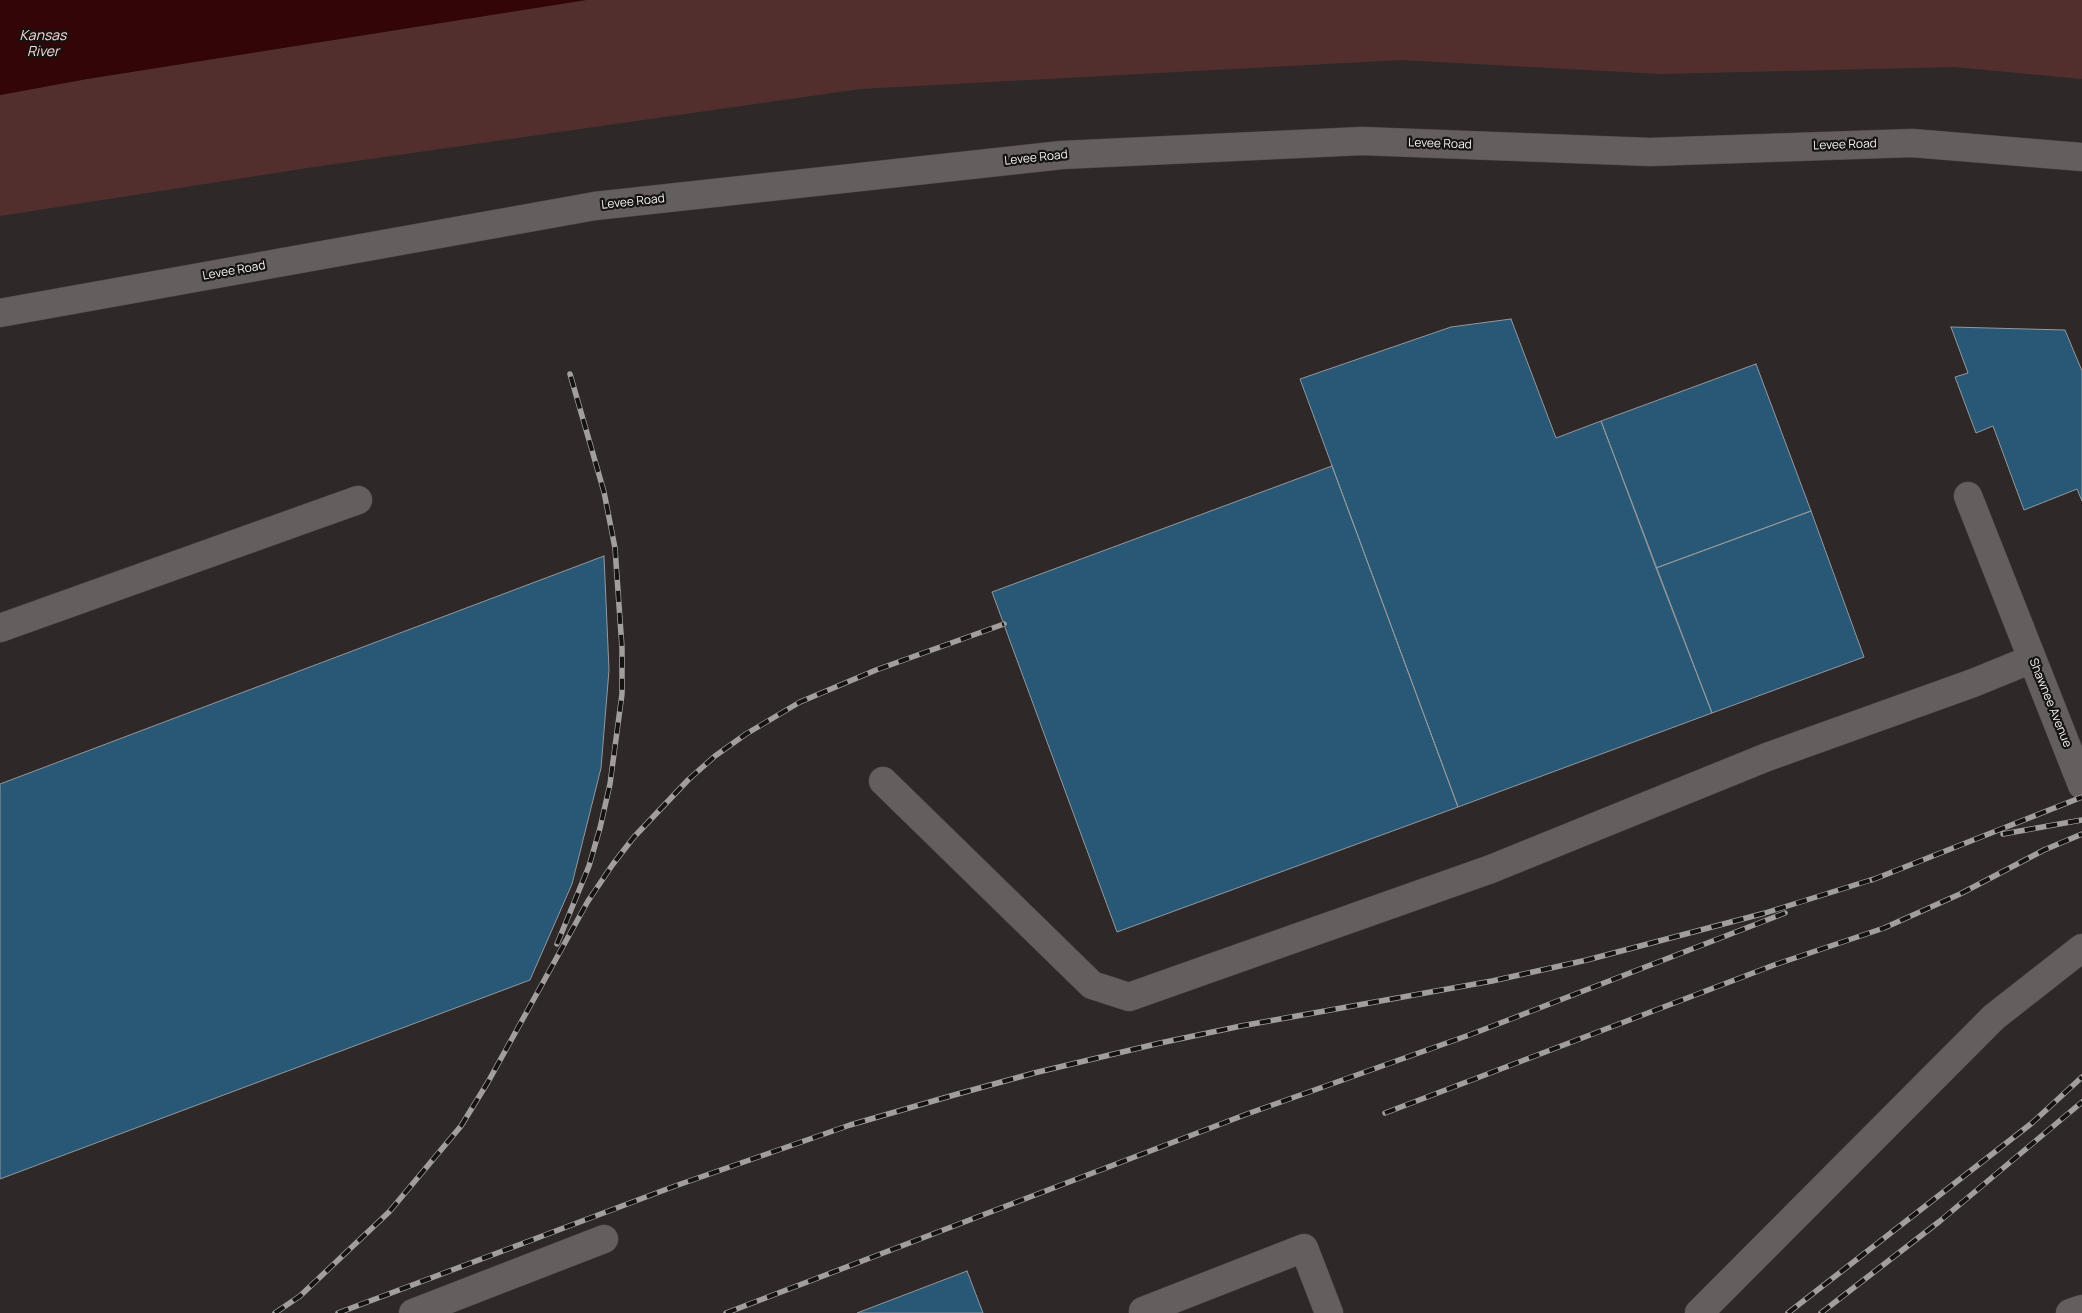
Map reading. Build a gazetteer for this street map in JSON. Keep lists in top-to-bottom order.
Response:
{
  "streets": {
    "street": ["Levee Road", "Shawnee Avenue"]
  },
  "water": ["Kansas River"]
}
